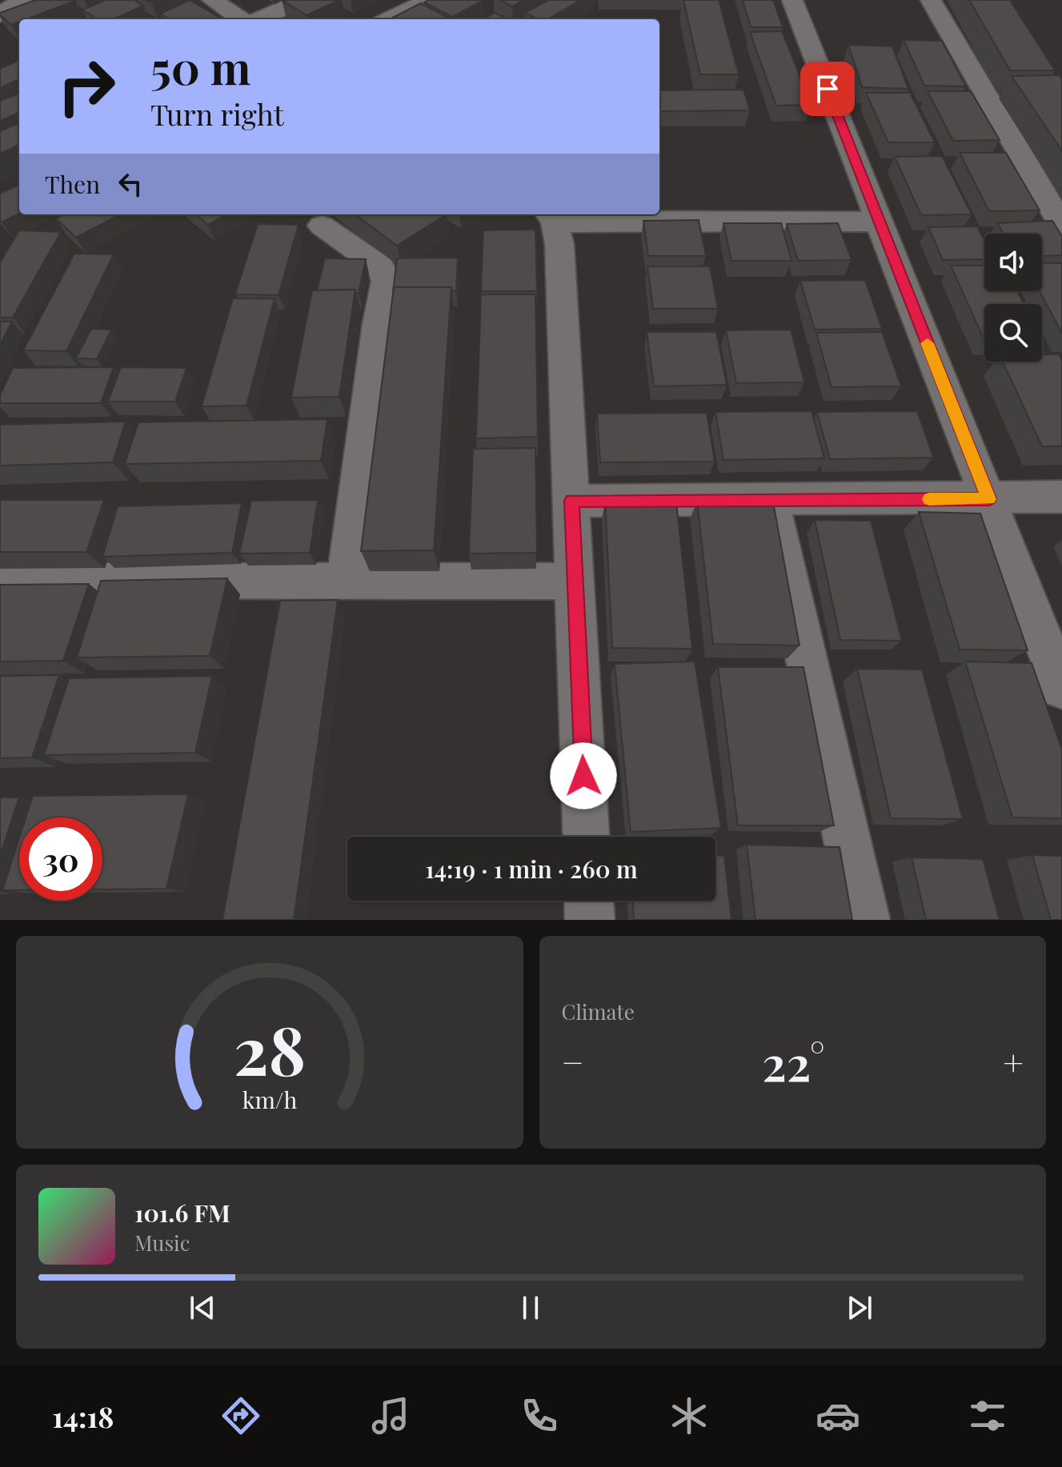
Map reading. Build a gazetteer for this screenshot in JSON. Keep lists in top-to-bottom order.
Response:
{
  "page": {
    "turn": ["50 m", "Turn right"],
    "then": "Then",
    "limit": "30",
    "trip": "14:19 · 1 min · 260 m",
    "tile": "Climate",
    "heat": ["−", "22°", "+"],
    "song": ["101.6 FM", "Music"],
    "tabs": "14:18",
    "gauge": ["28", "km/h"]
  }
}
